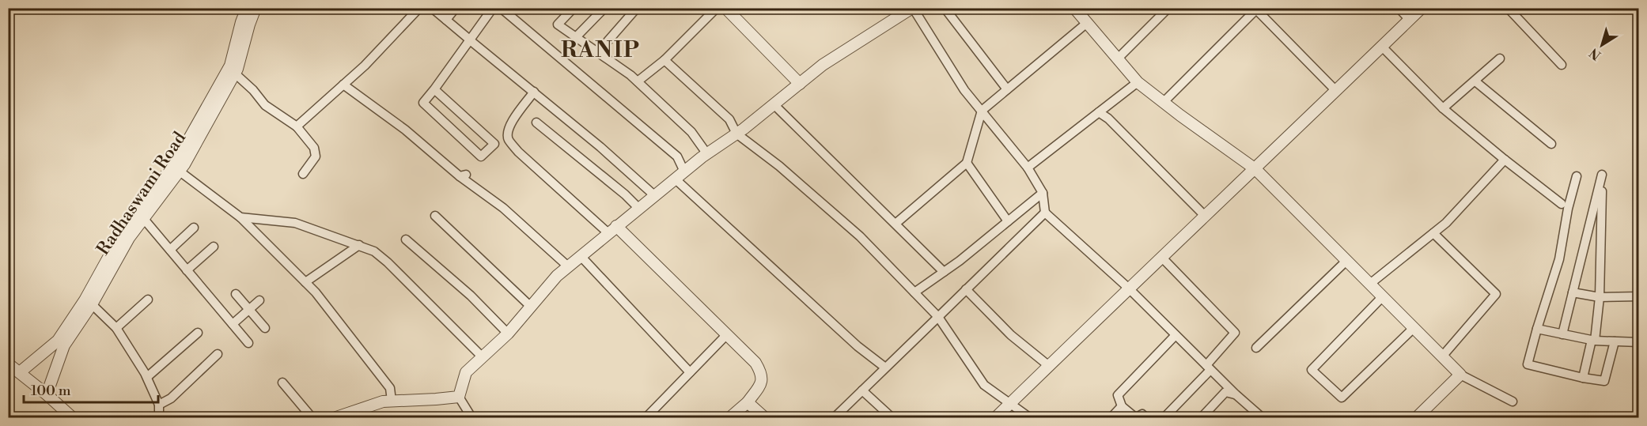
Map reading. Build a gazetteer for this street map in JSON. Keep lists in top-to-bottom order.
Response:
{
  "streets": {
    "street": ["Radhaswami Road"]
  },
  "districts": ["RANIP"],
  "scale_bar": "100 m",
  "north": "bottom left"
}
